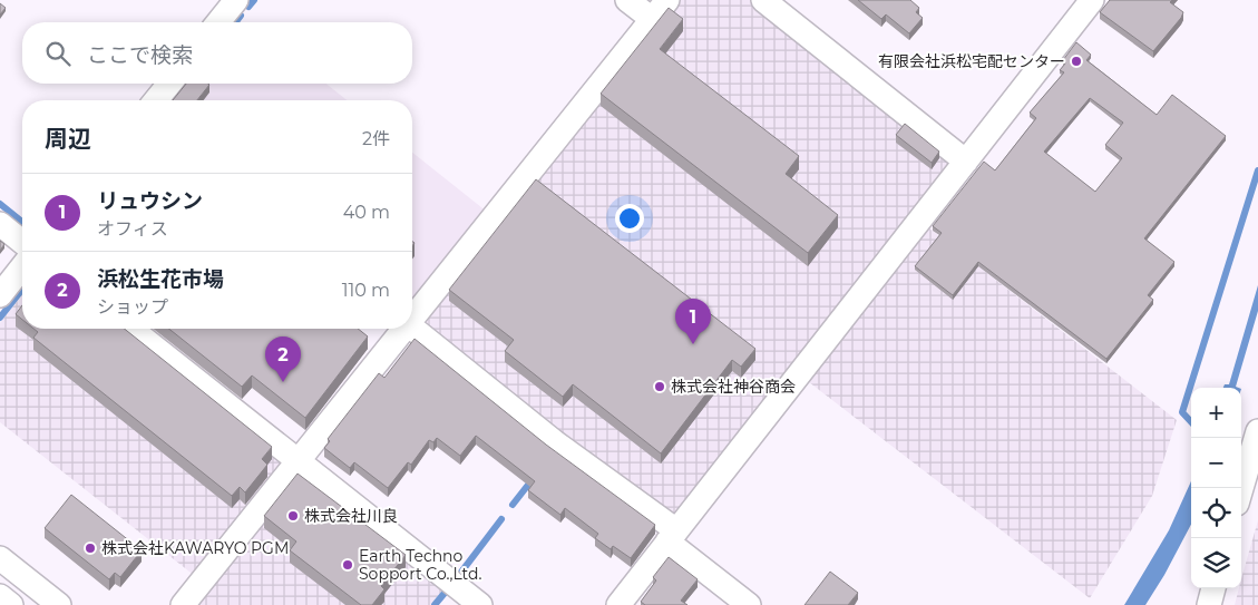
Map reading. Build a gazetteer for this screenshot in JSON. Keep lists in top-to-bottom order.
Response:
{
  "places": [
    "有限会社浜松宅配センター",
    "株式会社神谷商会",
    "株式会社川良",
    "株式会社KAWARYO PGM",
    "Earth Techno Sopport Co.,Ltd."
  ],
  "page": {
    "search": "ここで検索",
    "heading": ["周辺", "2件"],
    "list": [
      {
        "mark": "1",
        "name": "リュウシン",
        "note": "オフィス",
        "value": "40 m"
      },
      {
        "mark": "2",
        "name": "浜松生花市場",
        "note": "ショップ",
        "value": "110 m"
      }
    ],
    "pins": ["1", "2"],
    "map_buttons": ["+", "−"]
  }
}
